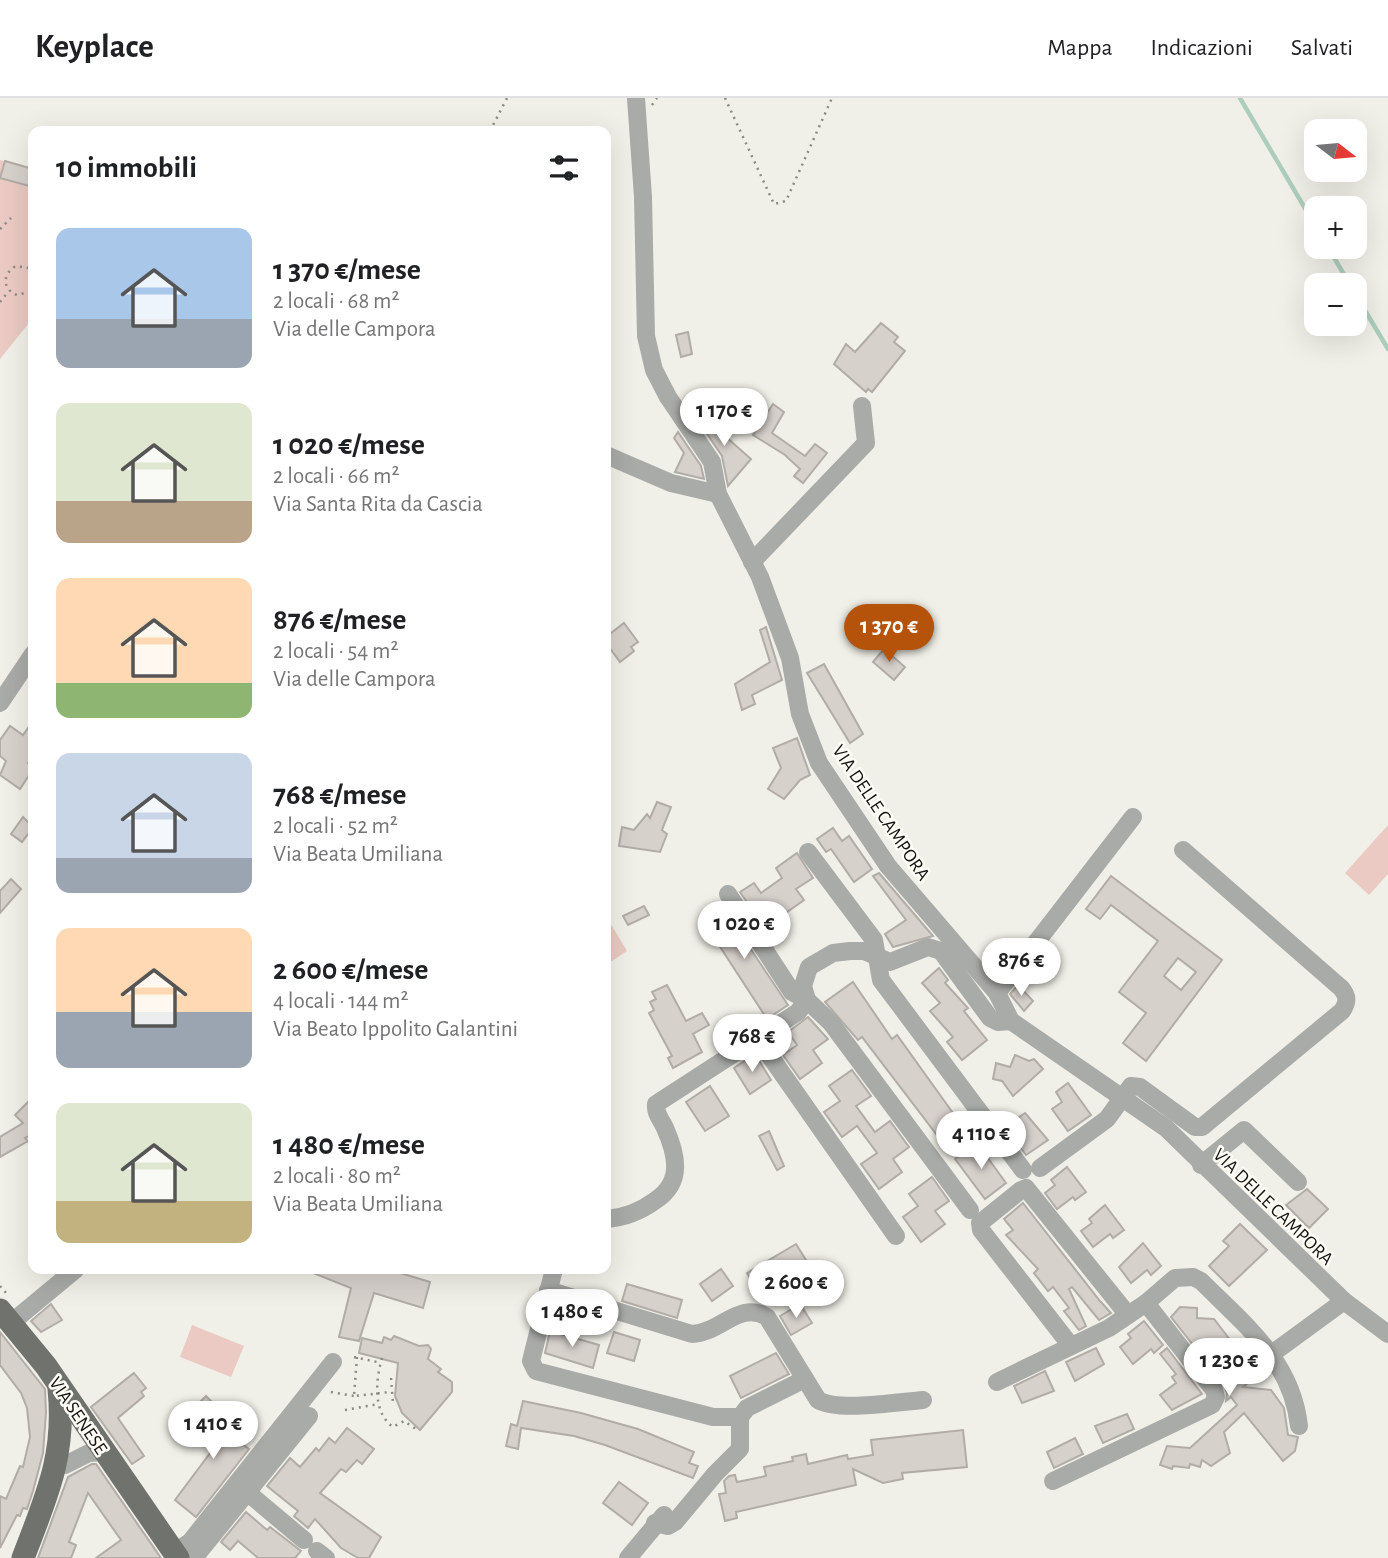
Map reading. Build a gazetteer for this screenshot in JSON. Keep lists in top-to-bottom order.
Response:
{
  "streets": {
    "main road": ["VIA SENESE"],
    "street": ["VIA DELLE CAMPORA"]
  },
  "north": "right",
  "page": {
    "header": "Keyplace",
    "nav": ["Mappa", "Indicazioni", "Salvati"],
    "map_buttons": ["+", "−"],
    "heading": "10 immobili",
    "list": [
      {
        "name": "1 370 €/mese",
        "note": "2 locali · 68 m² · Via delle Campora"
      },
      {
        "name": "1 020 €/mese",
        "note": "2 locali · 66 m² · Via Santa Rita da Cascia"
      },
      {
        "name": "876 €/mese",
        "note": "2 locali · 54 m² · Via delle Campora"
      },
      {
        "name": "768 €/mese",
        "note": "2 locali · 52 m² · Via Beata Umiliana"
      },
      {
        "name": "2 600 €/mese",
        "note": "4 locali · 144 m² · Via Beato Ippolito Galantini"
      },
      {
        "name": "1 480 €/mese",
        "note": "2 locali · 80 m² · Via Beata Umiliana"
      }
    ],
    "price": [
      "1 170 €",
      "1 370 €",
      "1 020 €",
      "876 €",
      "768 €",
      "4 110 €",
      "2 600 €",
      "1 480 €",
      "1 230 €",
      "1 410 €"
    ]
  }
}
